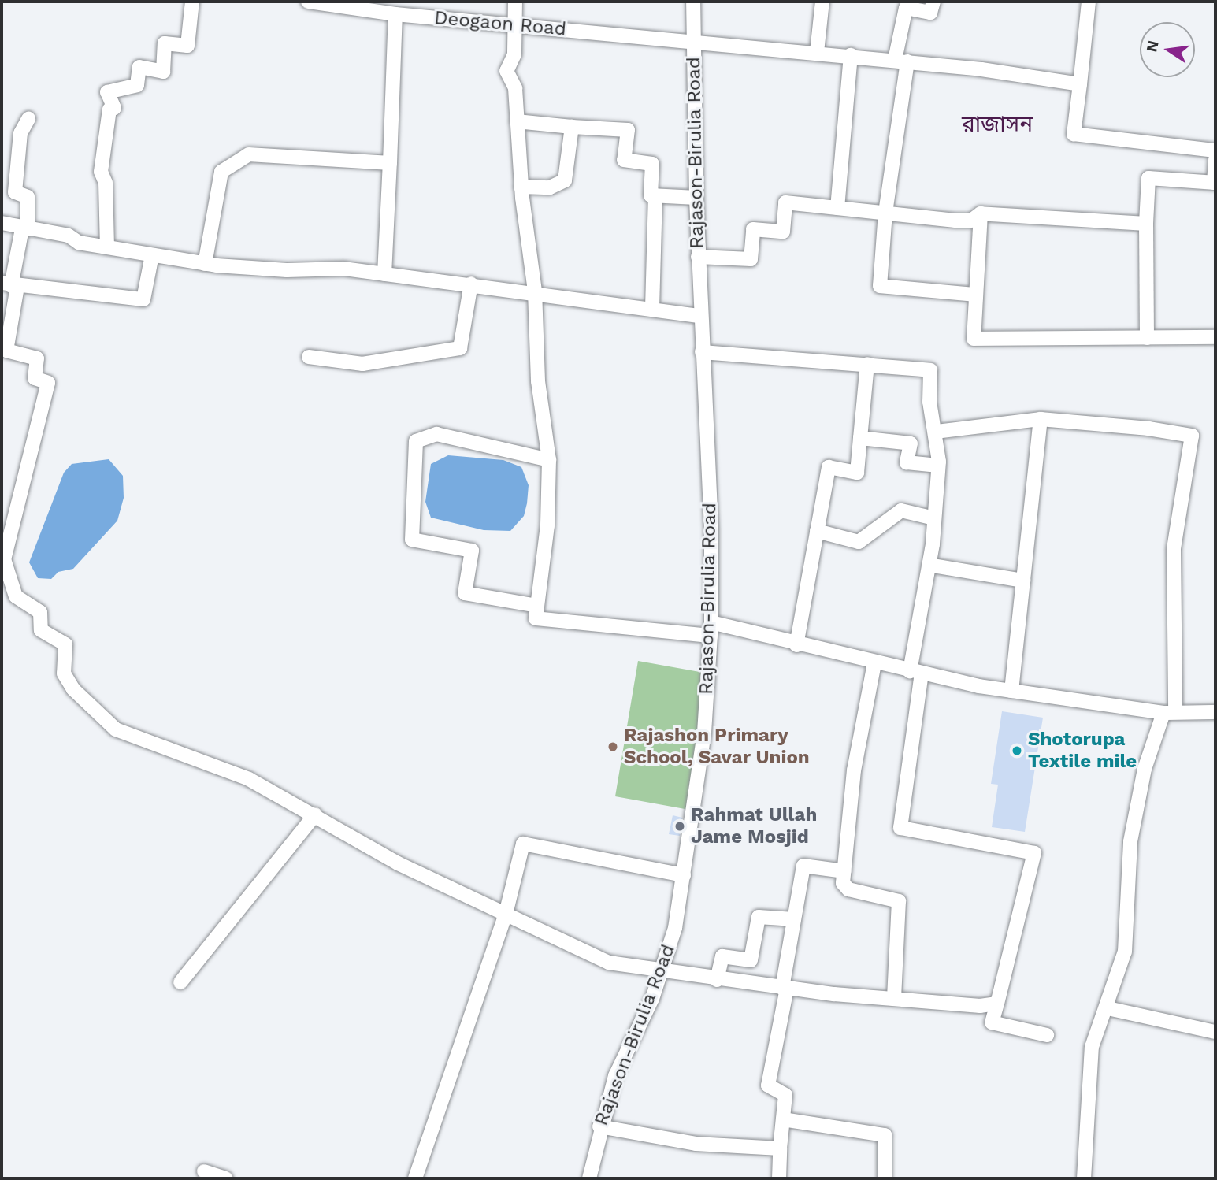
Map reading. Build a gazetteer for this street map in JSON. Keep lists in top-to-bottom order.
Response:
{
  "streets": {
    "street": ["Deogaon Road", "Rajason-Birulia Road"]
  },
  "crossings": [
    ["Deogaon Road", "Rajason-Birulia Road"]
  ],
  "districts": ["রাজাসন"],
  "places": ["Rajashon Primary School, Savar Union", "Shotorupa Textile mile", "Rahmat Ullah Jame Mosjid"],
  "north": "left"
}
